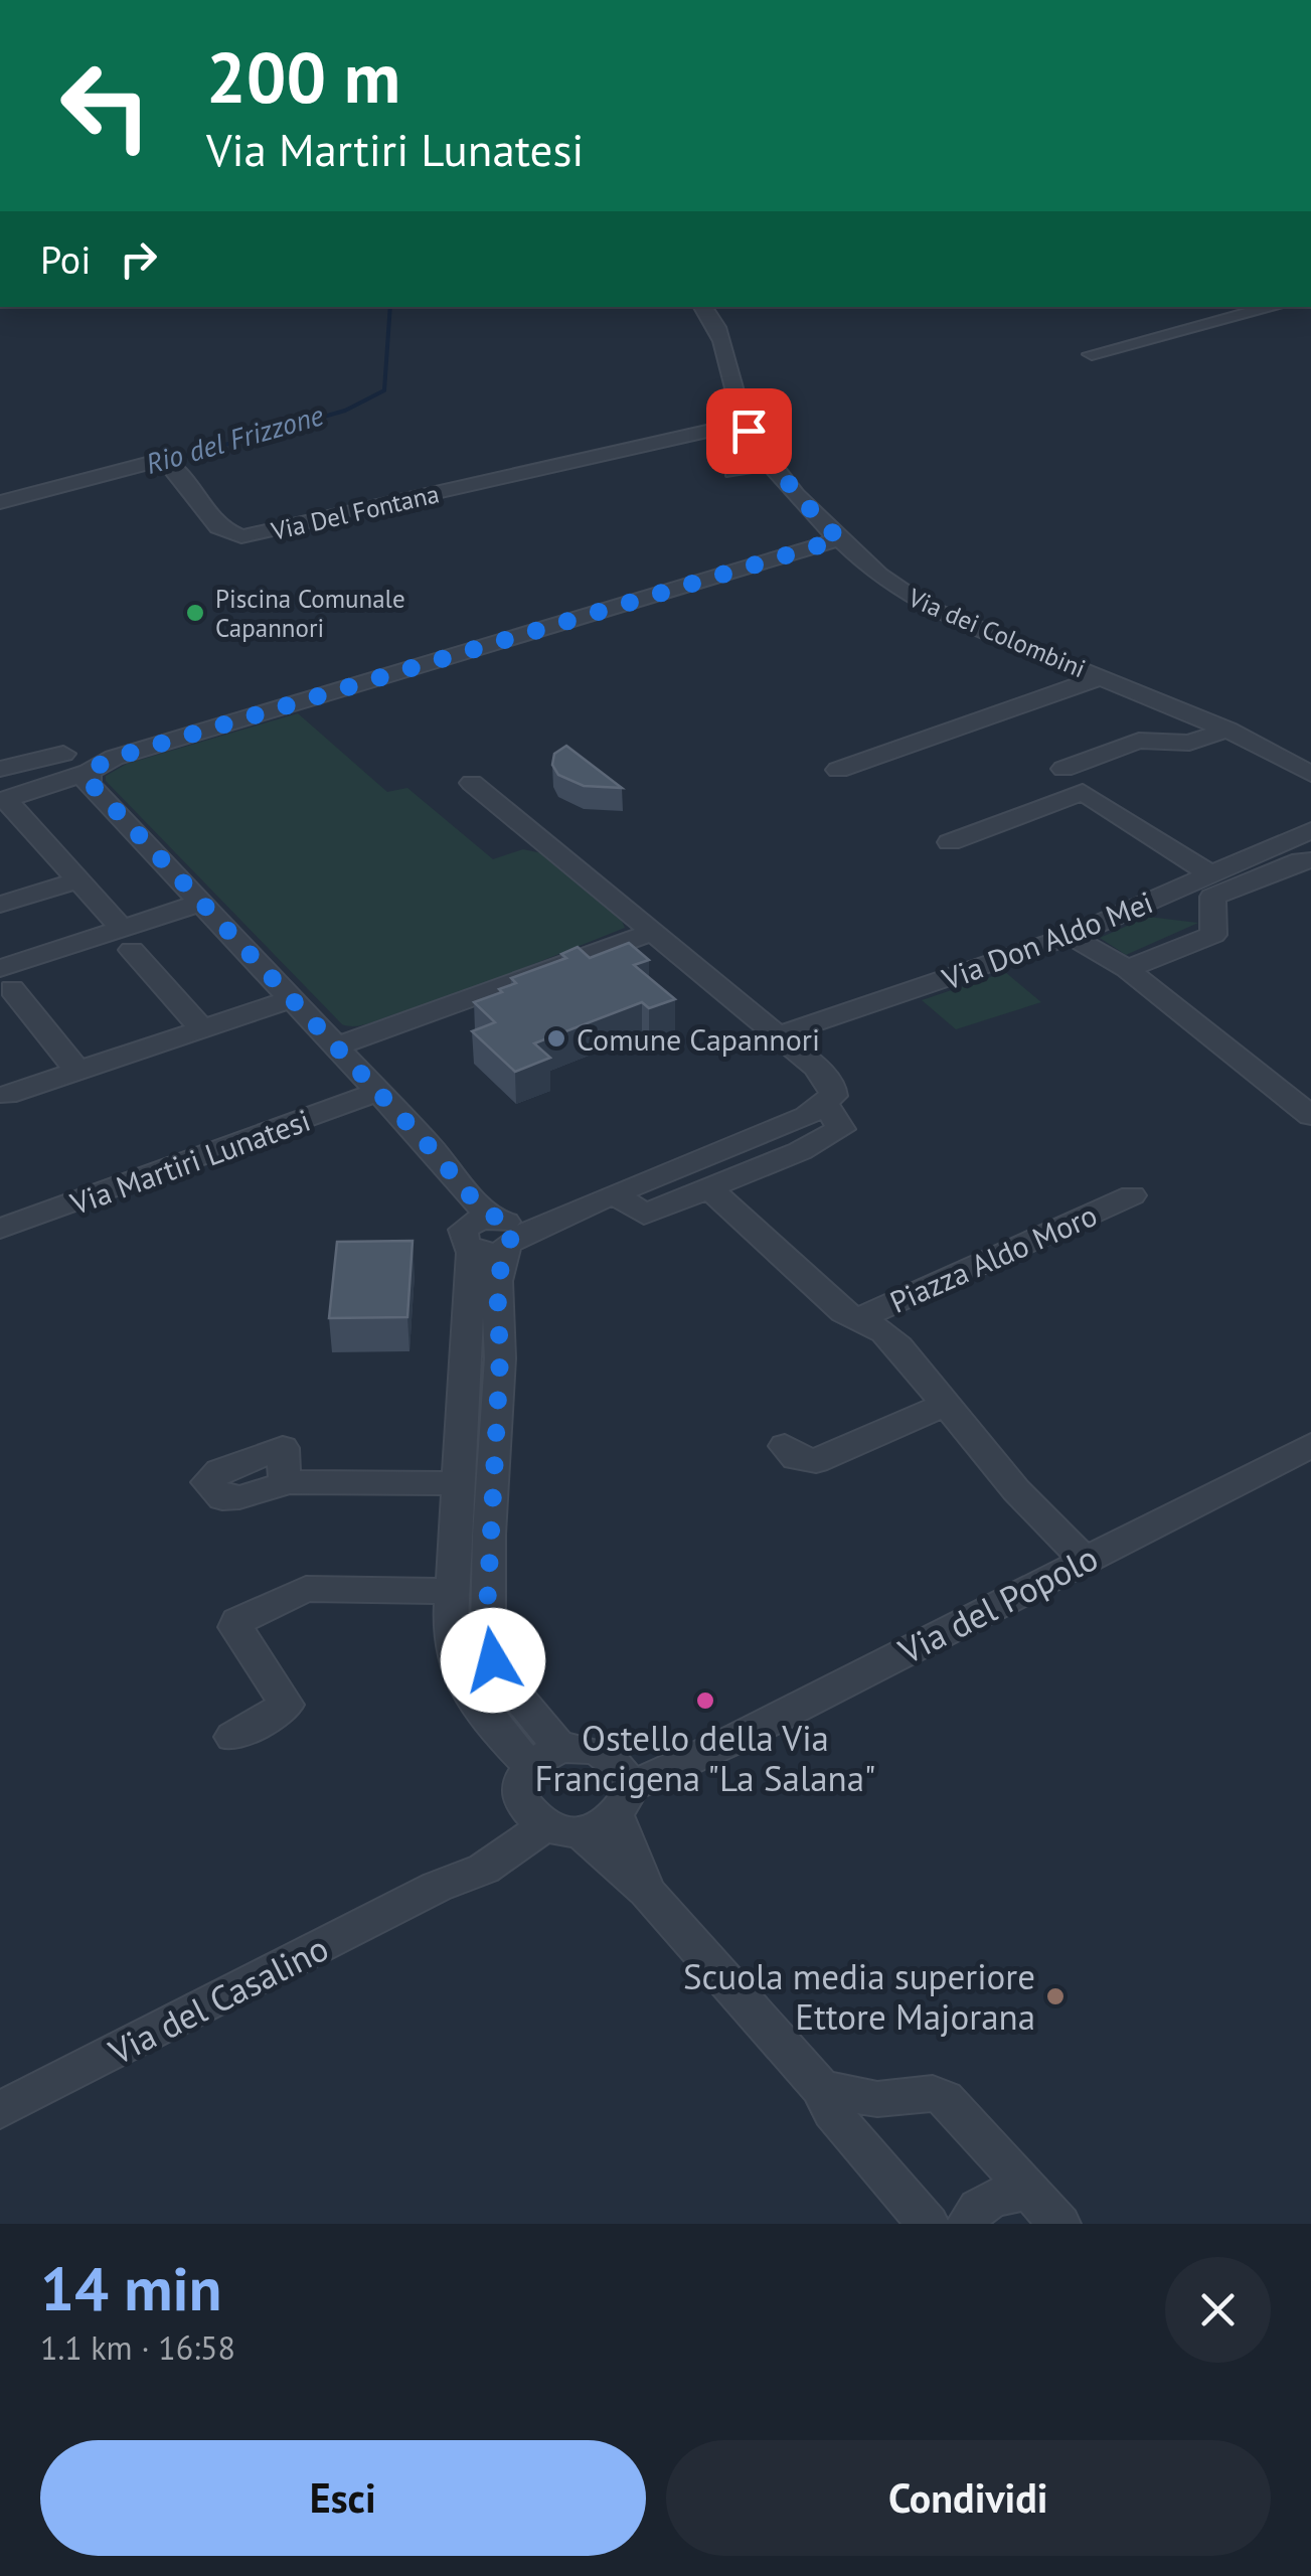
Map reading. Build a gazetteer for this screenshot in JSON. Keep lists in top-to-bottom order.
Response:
{
  "streets": {
    "street": [
      "Via Del Fontana",
      "Via dei Colombini",
      "Via Don Aldo Mei",
      "Via Martiri Lunatesi",
      "Piazza Aldo Moro",
      "Via del Popolo",
      "Via del Casalino"
    ]
  },
  "crossings": [
    ["Via Del Fontana", "Via dei Colombini"],
    ["Via del Popolo", "Via del Casalino"]
  ],
  "water": ["Rio del Frizzone"],
  "places": [
    "Piscina Comunale Capannori",
    "Comune Capannori",
    "Ostello della Via Francigena \"La Salana\"",
    "Scuola media superiore Ettore Majorana"
  ],
  "page": {
    "turn": ["200 m", "Via Martiri Lunatesi"],
    "then": "Poi",
    "heading": ["14 min", "1.1 km · 16:58"],
    "buttons": ["Esci", "Condividi"]
  }
}
